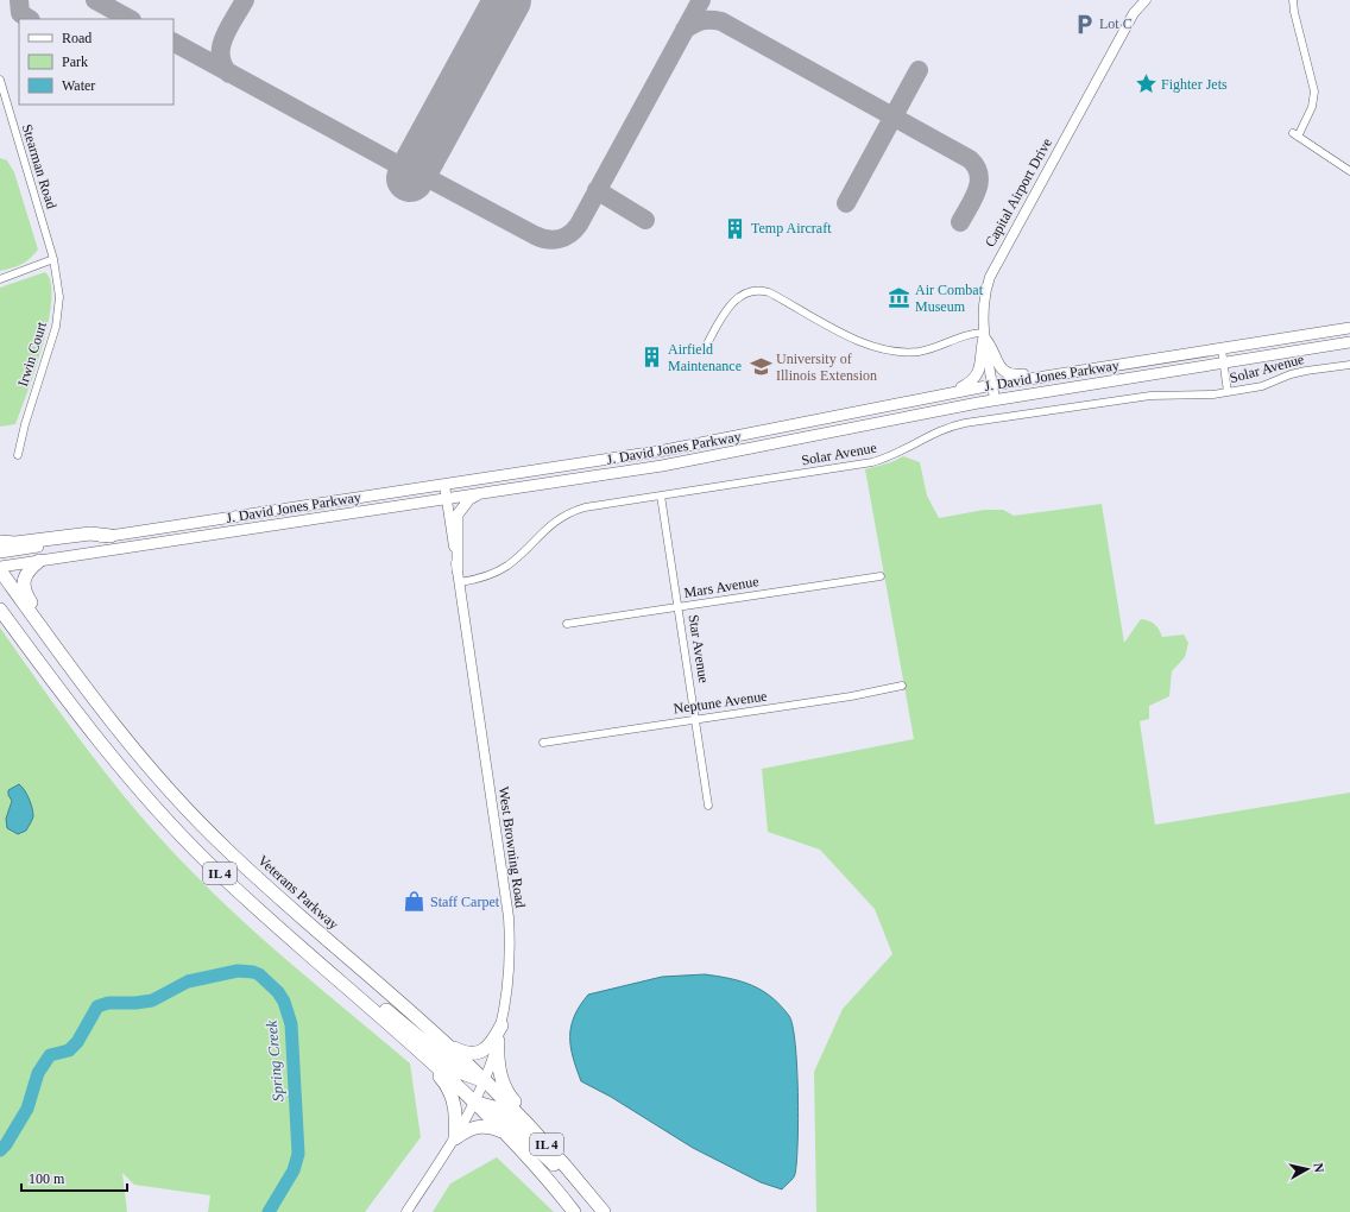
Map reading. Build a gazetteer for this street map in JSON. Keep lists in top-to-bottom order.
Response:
{
  "streets": {
    "highway": ["IL 4", "Veterans Parkway"],
    "main road": ["J. David Jones Parkway"],
    "street": [
      "Stearman Road",
      "Capital Airport Drive",
      "Irwin Court",
      "Solar Avenue",
      "Mars Avenue",
      "Star Avenue",
      "Neptune Avenue",
      "West Browning Road"
    ]
  },
  "crossings": [
    ["Stearman Road", "Irwin Court"],
    ["Capital Airport Drive", "J. David Jones Parkway"],
    ["Solar Avenue", "Star Avenue"],
    ["Solar Avenue", "West Browning Road"],
    ["J. David Jones Parkway", "West Browning Road"],
    ["Mars Avenue", "Star Avenue"],
    ["Star Avenue", "Neptune Avenue"],
    ["West Browning Road", "IL 4"],
    ["West Browning Road", "Veterans Parkway"]
  ],
  "water": ["Spring Creek"],
  "places": {
    "parking": ["Lot C"],
    "place": ["Fighter Jets"],
    "building": ["Temp Aircraft", "Airfield Maintenance"],
    "museum": ["Air Combat Museum"],
    "school or university": ["University of Illinois Extension"],
    "shop": ["Staff Carpet"]
  },
  "legend": ["Road", "Park", "Water"],
  "scale_bar": "100 m",
  "north": "right"
}
